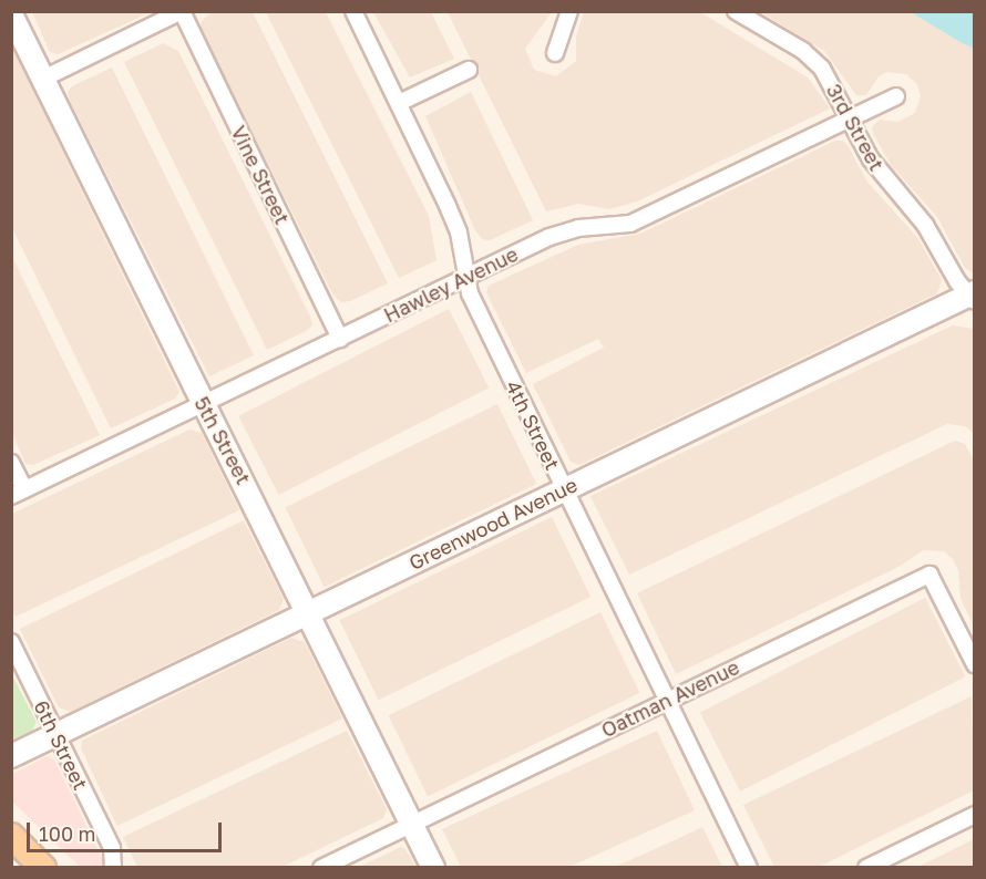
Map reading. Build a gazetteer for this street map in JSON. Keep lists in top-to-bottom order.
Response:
{
  "streets": {
    "street": [
      "3rd Street",
      "Vine Street",
      "Hawley Avenue",
      "4th Street",
      "5th Street",
      "Greenwood Avenue",
      "Oatman Avenue",
      "6th Street"
    ]
  },
  "crossings": [
    ["3rd Street", "Hawley Avenue"],
    ["3rd Street", "Greenwood Avenue"],
    ["Vine Street", "Hawley Avenue"],
    ["Hawley Avenue", "4th Street"],
    ["Hawley Avenue", "5th Street"],
    ["4th Street", "Greenwood Avenue"],
    ["4th Street", "Oatman Avenue"],
    ["5th Street", "Greenwood Avenue"],
    ["5th Street", "Oatman Avenue"],
    ["Greenwood Avenue", "6th Street"]
  ],
  "scale_bar": "100 m"
}
